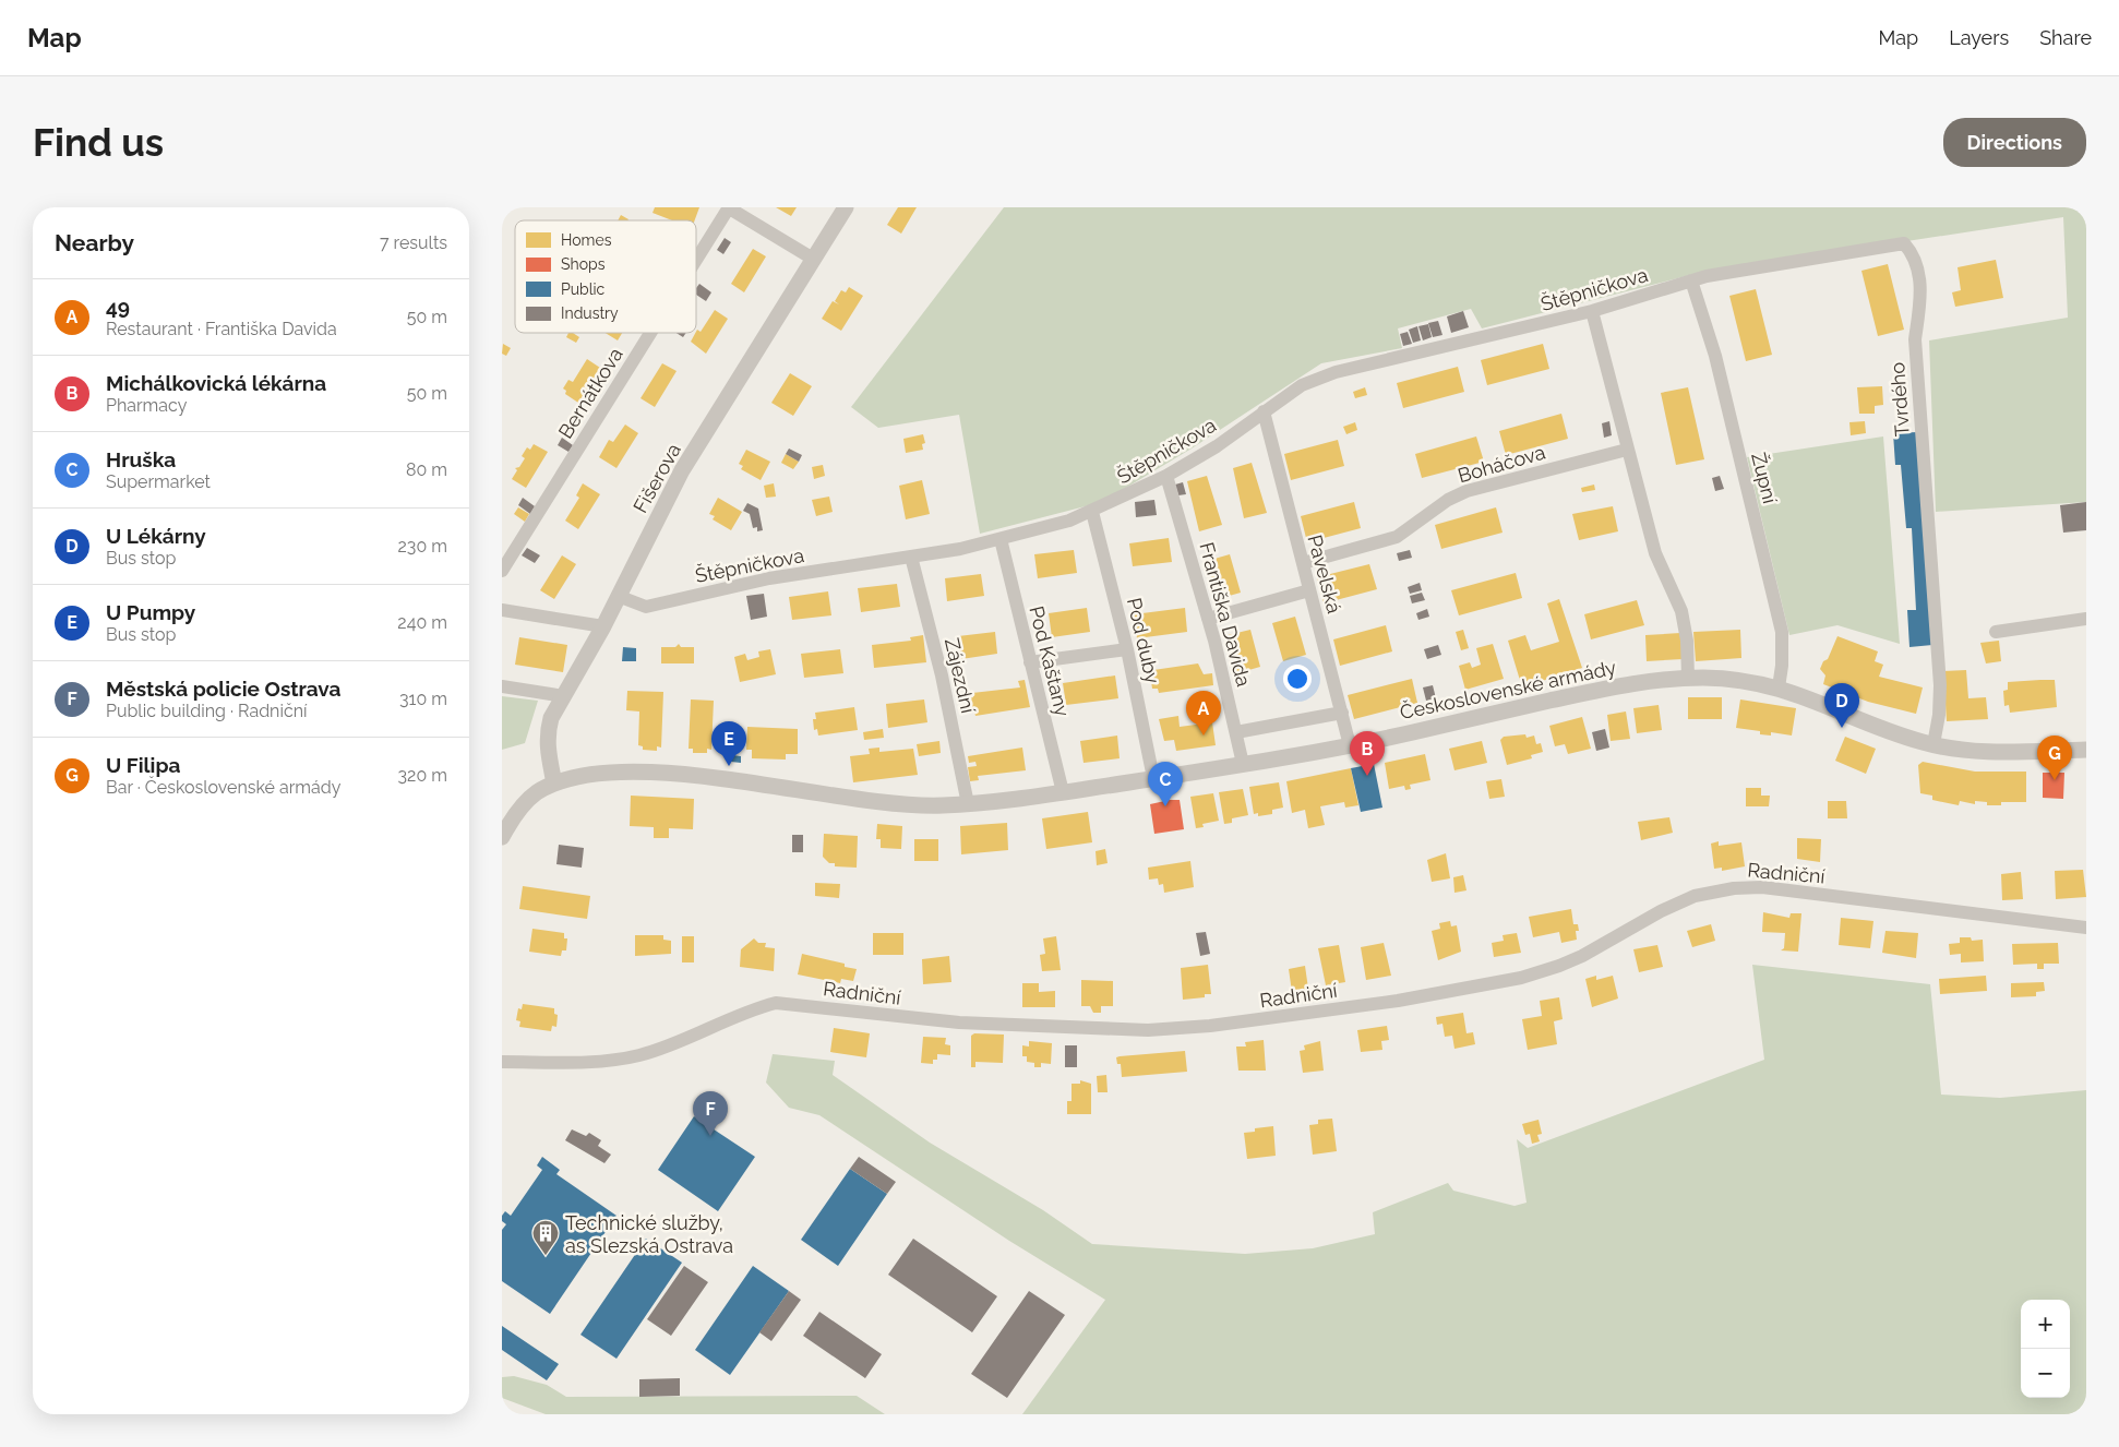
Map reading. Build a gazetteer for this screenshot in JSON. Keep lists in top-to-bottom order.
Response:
{
  "streets": {
    "street": [
      "Štěpničkova",
      "Bernátkova",
      "Tvrdého",
      "Boháčova",
      "Fišerova",
      "Župní",
      "Pavelská",
      "Františka Davida",
      "Pod duby",
      "Pod Kaštany",
      "Zájezdní",
      "Československé armády",
      "Radniční"
    ]
  },
  "crossings": [
    ["Štěpničkova", "Tvrdého"],
    ["Štěpničkova", "Fišerova"],
    ["Štěpničkova", "Župní"],
    ["Štěpničkova", "Pavelská"],
    ["Štěpničkova", "Františka Davida"],
    ["Štěpničkova", "Pod duby"],
    ["Štěpničkova", "Pod Kaštany"],
    ["Štěpničkova", "Zájezdní"],
    ["Tvrdého", "Československé armády"],
    ["Boháčova", "Pavelská"],
    ["Fišerova", "Československé armády"],
    ["Župní", "Československé armády"],
    ["Pavelská", "Československé armády"],
    ["Františka Davida", "Československé armády"],
    ["Pod duby", "Československé armády"],
    ["Pod Kaštany", "Československé armády"],
    ["Zájezdní", "Československé armády"]
  ],
  "places": {
    "building": ["Technické služby, as Slezská Ostrava"]
  },
  "legend": [
    "Homes",
    "Shops",
    "Public",
    "Industry"
  ],
  "page": {
    "header": "Map",
    "nav": ["Map", "Layers", "Share"],
    "buttons": "Directions",
    "title": "Find us",
    "heading": ["Nearby", "7 results"],
    "list": [
      {
        "mark": "A",
        "name": "49",
        "note": "Restaurant · Františka Davida",
        "value": "50 m"
      },
      {
        "mark": "B",
        "name": "Michálkovická lékárna",
        "note": "Pharmacy",
        "value": "50 m"
      },
      {
        "mark": "C",
        "name": "Hruška",
        "note": "Supermarket",
        "value": "80 m"
      },
      {
        "mark": "D",
        "name": "U Lékárny",
        "note": "Bus stop",
        "value": "230 m"
      },
      {
        "mark": "E",
        "name": "U Pumpy",
        "note": "Bus stop",
        "value": "240 m"
      },
      {
        "mark": "F",
        "name": "Městská policie Ostrava",
        "note": "Public building · Radniční",
        "value": "310 m"
      },
      {
        "mark": "G",
        "name": "U Filipa",
        "note": "Bar · Československé armády",
        "value": "320 m"
      }
    ],
    "pins": [
      "D",
      "A",
      "E",
      "B",
      "G",
      "C",
      "F"
    ],
    "map_buttons": ["+", "−"]
  }
}
